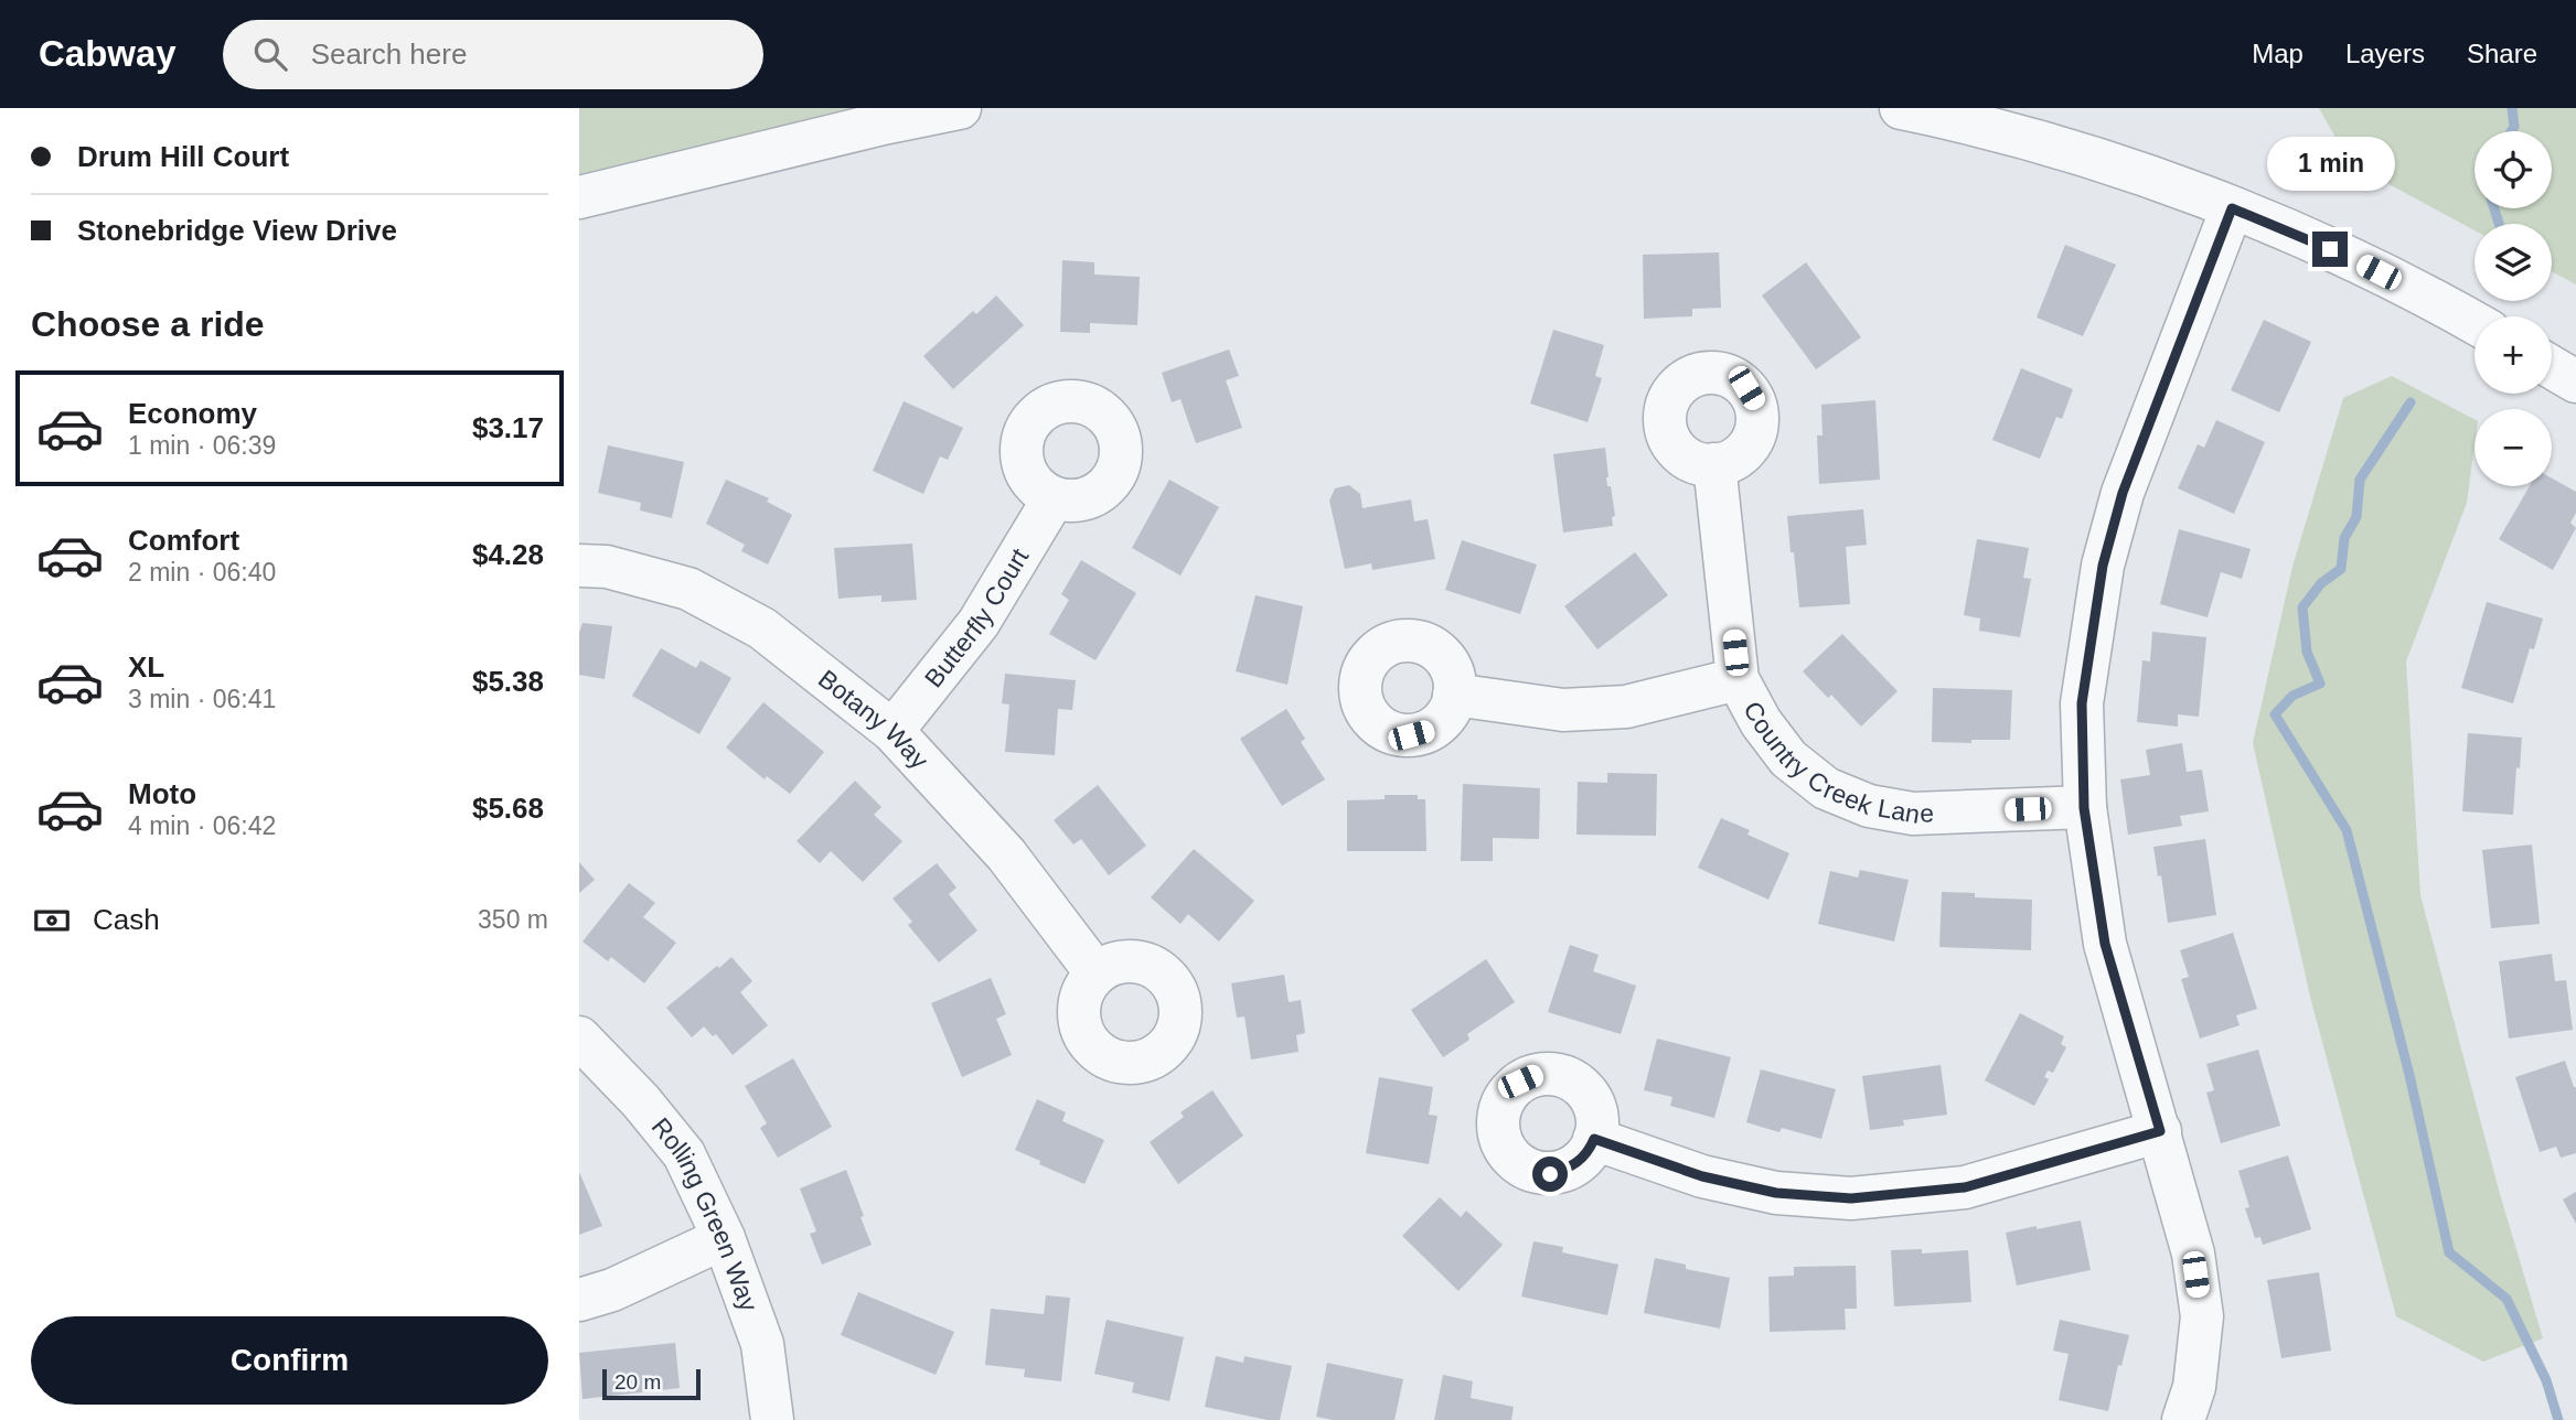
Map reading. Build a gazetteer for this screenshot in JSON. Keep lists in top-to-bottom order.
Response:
{
  "streets": {
    "street": [
      "Butterfly Court",
      "Botany Way",
      "Country Creek Lane",
      "Rolling Green Way"
    ]
  },
  "crossings": [
    ["Butterfly Court", "Botany Way"]
  ],
  "scale_bar": "20 m",
  "page": {
    "header": "Cabway",
    "search": "Search here",
    "nav": ["Map", "Layers", "Share"],
    "banner": ["Drum Hill Court", "Stonebridge View Drive"],
    "map_buttons": ["+", "−"],
    "bubble": "1 min",
    "heading": "Choose a ride",
    "list": [
      {
        "name": "Economy",
        "note": "1 min · 06:39",
        "value": "$3.17"
      },
      {
        "name": "Comfort",
        "note": "2 min · 06:40",
        "value": "$4.28"
      },
      {
        "name": "XL",
        "note": "3 min · 06:41",
        "value": "$5.38"
      },
      {
        "name": "Moto",
        "note": "4 min · 06:42",
        "value": "$5.68"
      }
    ],
    "pay": ["Cash", "350 m"],
    "buttons": "Confirm",
    "scale": "20 m"
  }
}
